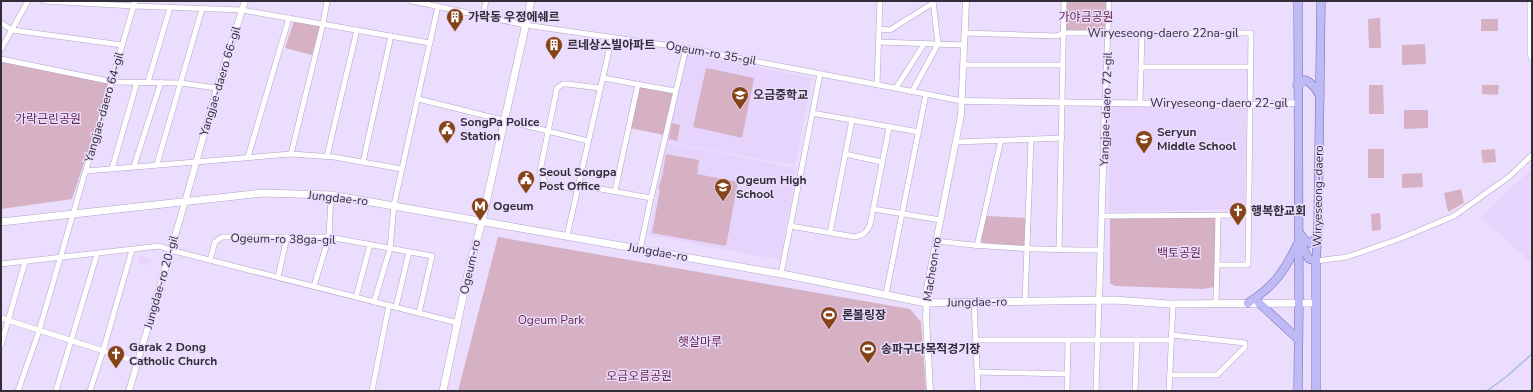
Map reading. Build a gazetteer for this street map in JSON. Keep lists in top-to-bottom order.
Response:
{
  "streets": {
    "main road": ["Wiryeseong-daero", "Jungdae-ro", "Ogeum-ro"],
    "street": [
      "Wiryeseong-daero 22na-gil",
      "Ogeum-ro 35-gil",
      "Yangjae-daero 66-gil",
      "Wiryeseong-daero 22-gil",
      "Yangjae-daero 64-gil",
      "Yangjae-daero 72-gil",
      "Ogeum-ro 38ga-gil",
      "Macheon-ro",
      "Jungdae-ro 20-gil"
    ]
  },
  "crossings": [
    ["Wiryeseong-daero 22na-gil", "Wiryeseong-daero 22-gil"],
    ["Wiryeseong-daero 22na-gil", "Yangjae-daero 72-gil"],
    ["Ogeum-ro 35-gil", "Wiryeseong-daero 22-gil"],
    ["Ogeum-ro 35-gil", "Ogeum-ro"],
    ["Ogeum-ro 35-gil", "Macheon-ro"],
    ["Yangjae-daero 66-gil", "Jungdae-ro"],
    ["Yangjae-daero 66-gil", "Jungdae-ro 20-gil"],
    ["Wiryeseong-daero 22-gil", "Yangjae-daero 72-gil"],
    ["Wiryeseong-daero 22-gil", "Wiryeseong-daero"],
    ["Wiryeseong-daero 22-gil", "Macheon-ro"],
    ["Yangjae-daero 64-gil", "Jungdae-ro"],
    ["Yangjae-daero 72-gil", "Jungdae-ro"],
    ["Wiryeseong-daero", "Jungdae-ro"],
    ["Jungdae-ro", "Ogeum-ro"],
    ["Jungdae-ro", "Macheon-ro"],
    ["Jungdae-ro", "Jungdae-ro 20-gil"]
  ],
  "parks": [
    "가야금공원",
    "가락근린공원",
    "백토공원",
    "Ogeum Park",
    "햇살마루",
    "오금오름공원"
  ],
  "places": {
    "building": ["가락동 우정에쉐르", "르네상스빌아파트"],
    "school or university": ["오금중학교", "Seryun Middle School", "Ogeum High School"],
    "public building": ["SongPa Police Station", "Seoul Songpa Post Office"],
    "metro station": ["Ogeum"],
    "church": ["행복한교회", "Garak 2 Dong Catholic Church"],
    "sports": ["론볼링장", "송파구다목적경기장"]
  }
}
